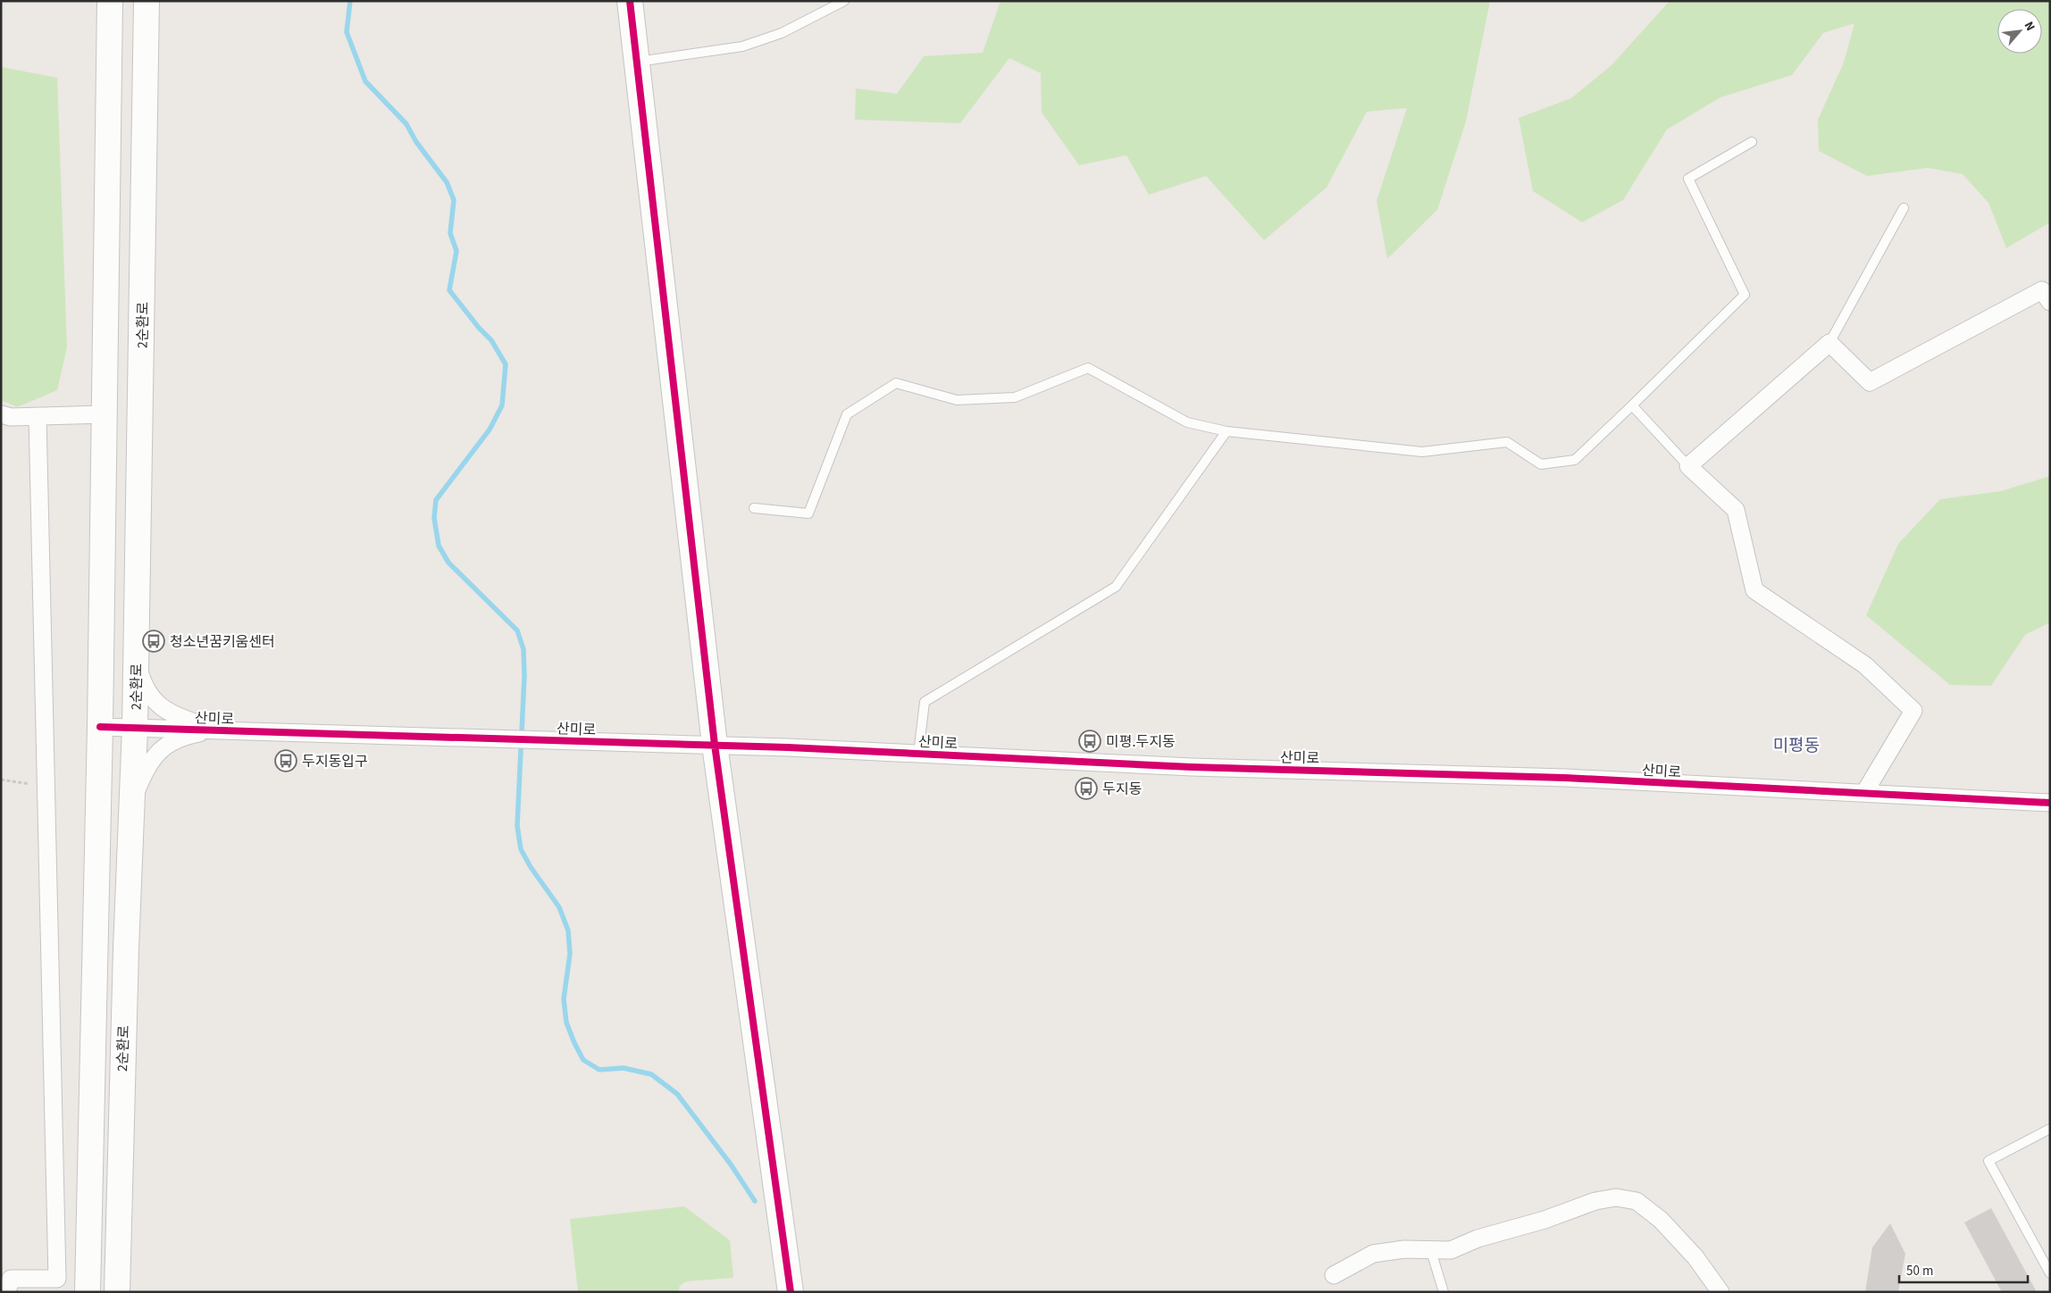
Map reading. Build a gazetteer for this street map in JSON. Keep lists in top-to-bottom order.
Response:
{
  "streets": {
    "street": ["2순환로", "산미로"]
  },
  "crossings": [
    ["2순환로", "산미로"]
  ],
  "districts": ["미평동"],
  "places": {
    "bus stop": [
      "청소년꿈키움센터",
      "미평.두지동",
      "두지동입구",
      "두지동"
    ]
  },
  "scale_bar": "50 m",
  "north": "top right"
}
